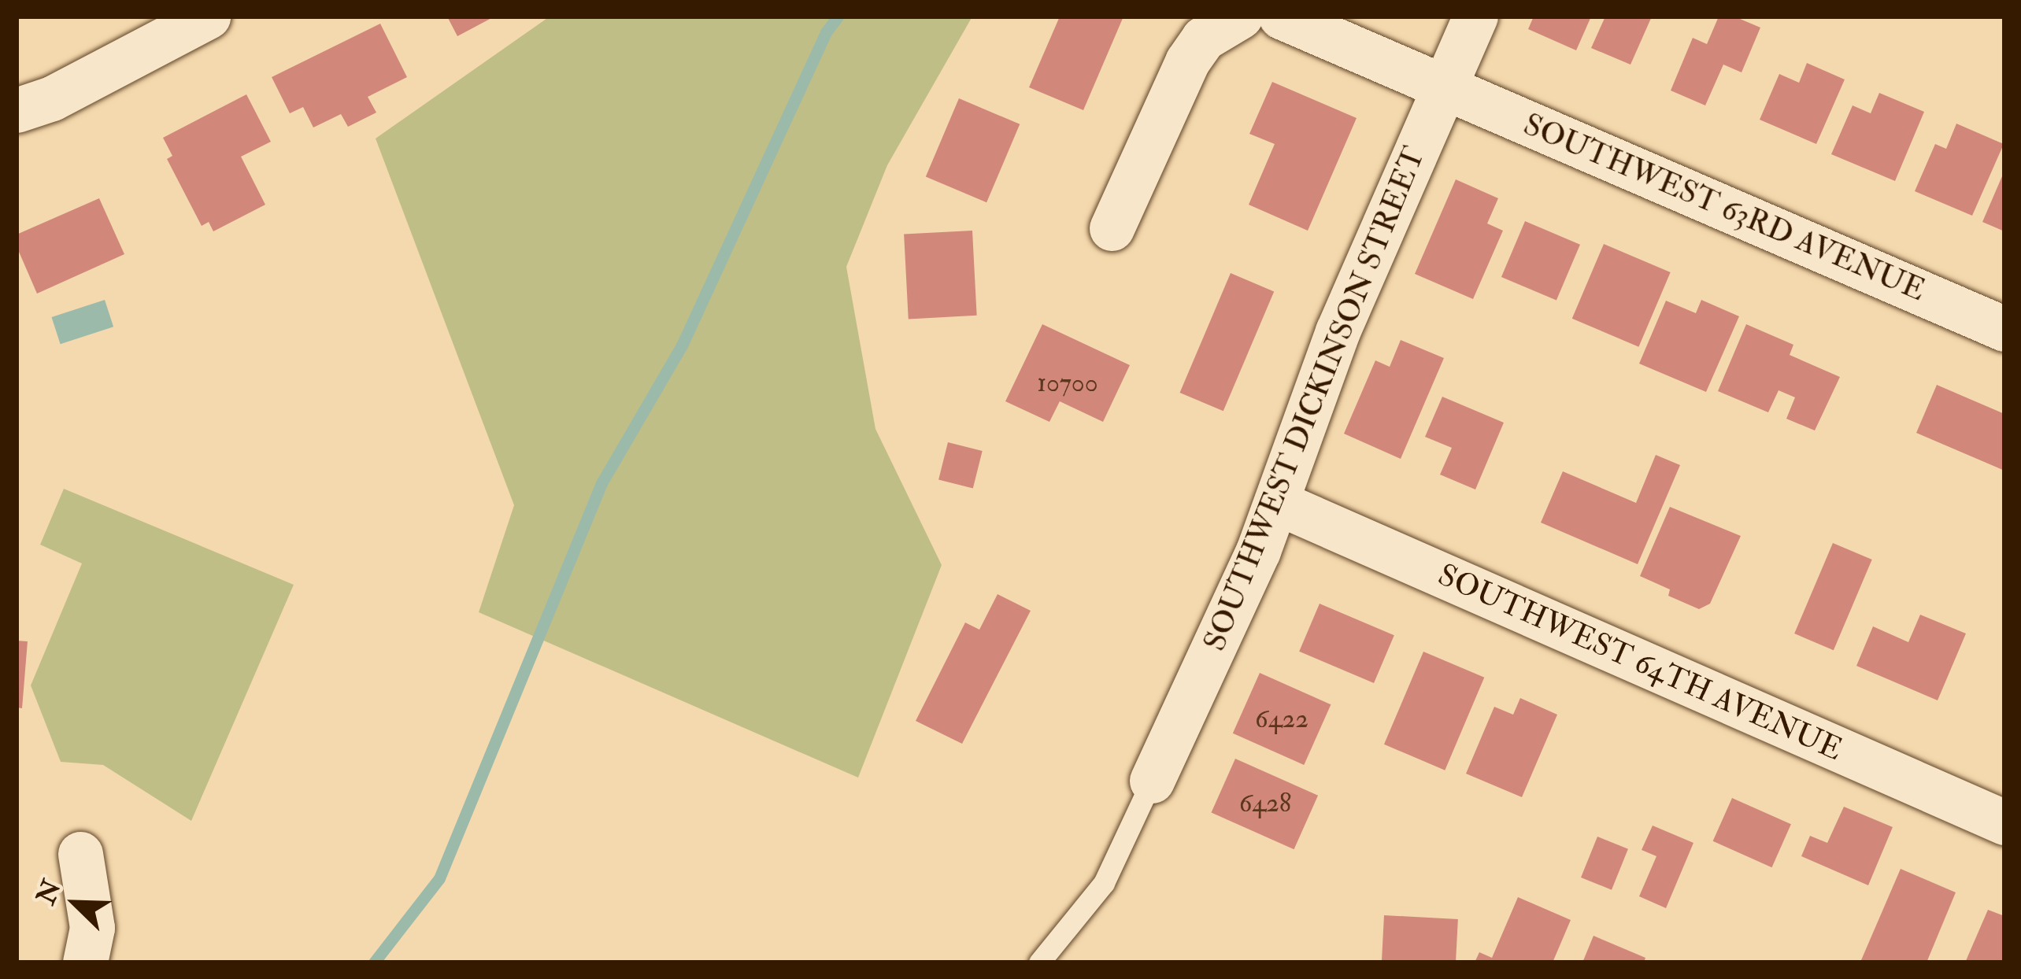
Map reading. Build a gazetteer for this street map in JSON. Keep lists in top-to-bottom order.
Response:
{
  "streets": {
    "street": ["SOUTHWEST 63RD AVENUE", "SOUTHWEST DICKINSON STREET", "SOUTHWEST 64TH AVENUE"]
  },
  "crossings": [
    ["SOUTHWEST 63RD AVENUE", "SOUTHWEST DICKINSON STREET"],
    ["SOUTHWEST DICKINSON STREET", "SOUTHWEST 64TH AVENUE"]
  ],
  "house_numbers": ["10700", "6422", "6428"],
  "north": "top left"
}
